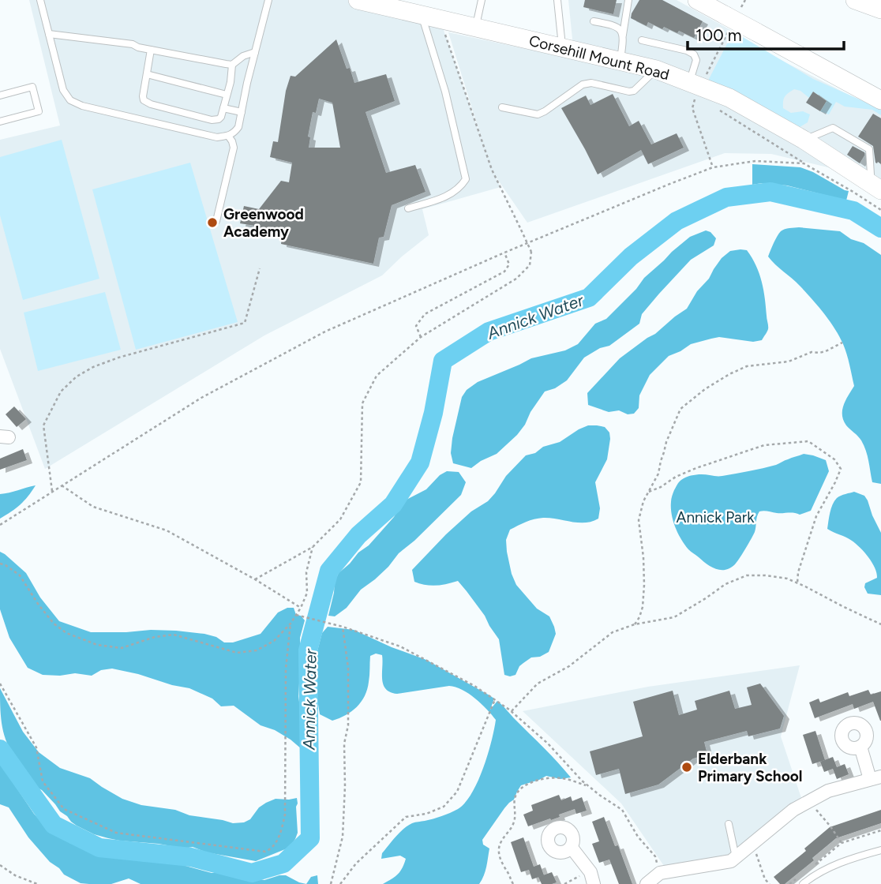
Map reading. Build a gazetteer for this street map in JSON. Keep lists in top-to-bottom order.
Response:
{
  "streets": {
    "main road": ["Corsehill Mount Road"]
  },
  "water": ["Annick Water"],
  "parks": ["Annick Park"],
  "places": ["Greenwood Academy", "Elderbank Primary School"],
  "scale_bar": "100 m"
}
